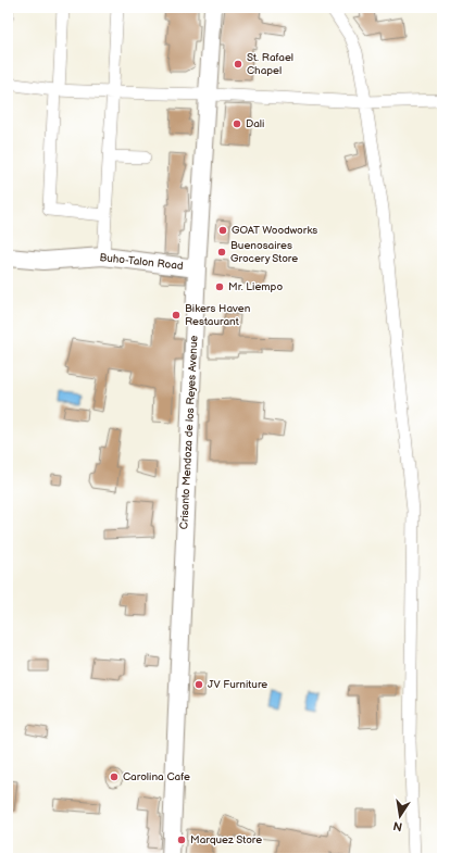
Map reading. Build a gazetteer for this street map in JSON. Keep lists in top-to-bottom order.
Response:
{
  "streets": {
    "main road": ["Buho-Talon Road", "Crisanto Mendoza de los Reyes Avenue"]
  },
  "crossings": [
    ["Buho-Talon Road", "Crisanto Mendoza de los Reyes Avenue"]
  ],
  "places": [
    "St. Rafael Chapel",
    "Dali",
    "GOAT Woodworks",
    "Buenosaires Grocery Store",
    "Mr. Liempo",
    "Bikers Haven Restaurant",
    "JV Furniture",
    "Carolina Cafe",
    "Marquez Store"
  ],
  "north": "bottom"
}
